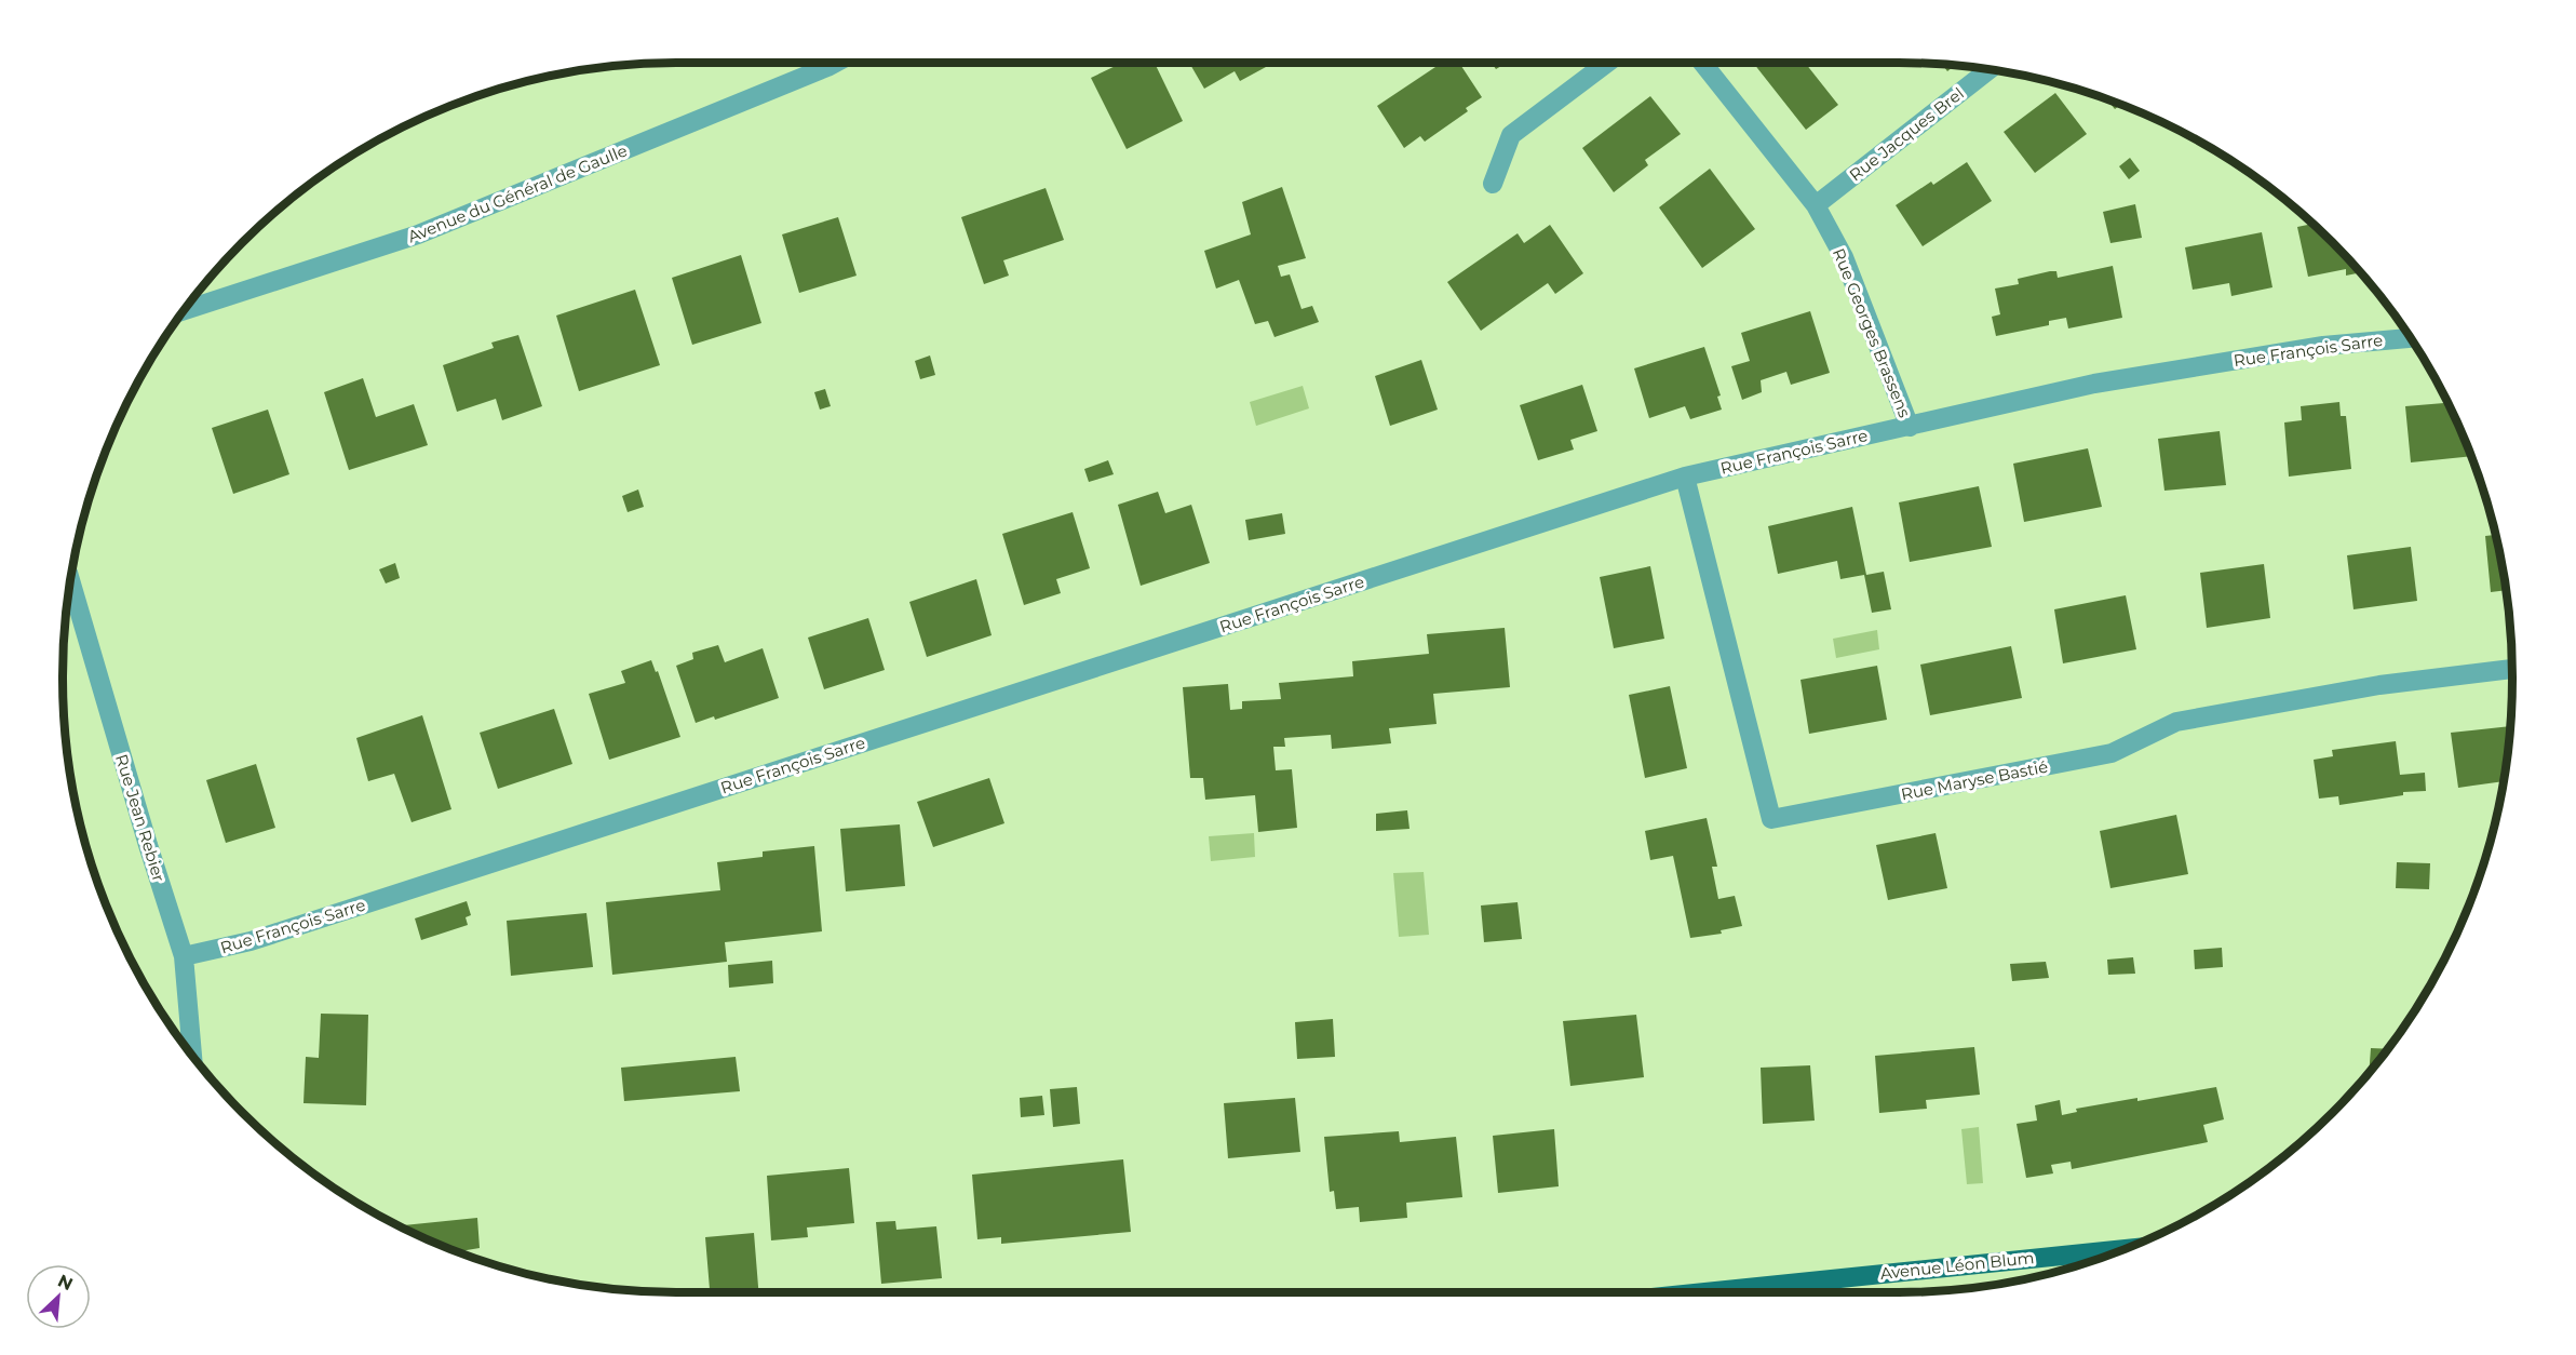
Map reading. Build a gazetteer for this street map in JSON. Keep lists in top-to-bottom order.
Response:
{
  "streets": {
    "main road": ["Avenue Léon Blum"],
    "street": [
      "Rue Jacques Brel",
      "Avenue du Général de Gaulle",
      "Rue Georges Brassens",
      "Rue François Sarre",
      "Rue Maryse Bastié",
      "Rue Jean Rebier"
    ]
  },
  "crossings": [
    ["Rue Jacques Brel", "Rue Georges Brassens"],
    ["Rue Georges Brassens", "Rue François Sarre"],
    ["Rue François Sarre", "Rue Maryse Bastié"],
    ["Rue François Sarre", "Rue Jean Rebier"]
  ],
  "north": "top right"
}
